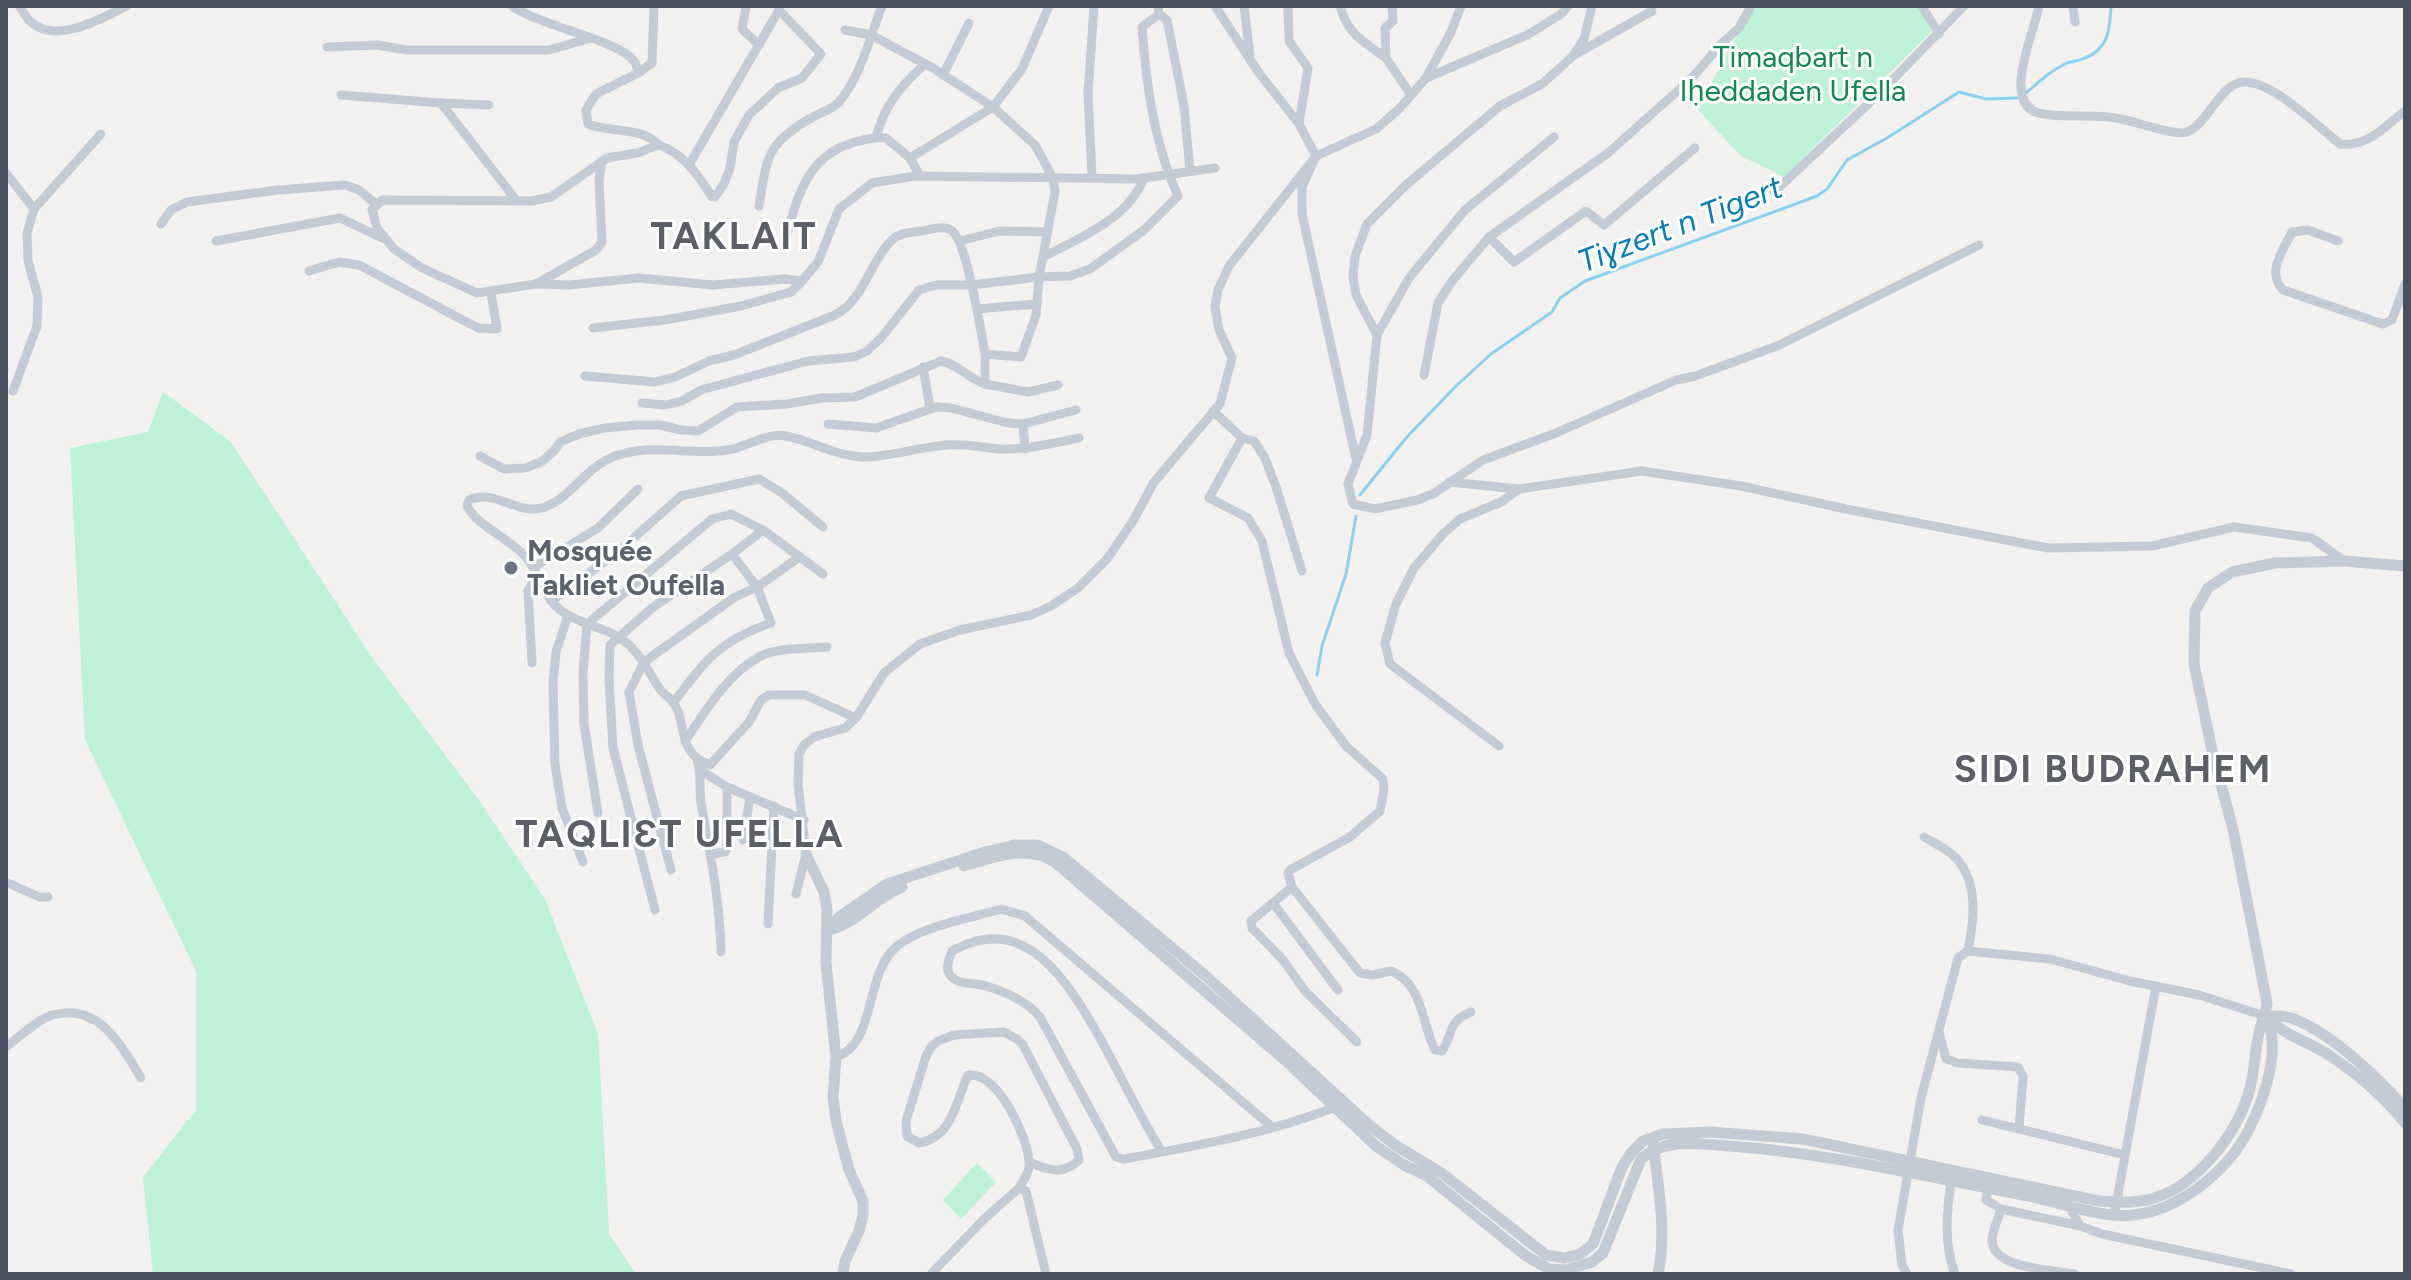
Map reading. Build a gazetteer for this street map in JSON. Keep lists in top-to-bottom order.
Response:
{
  "districts": ["TAKLAIT", "SIDI BUDRAHEM", "TAQLIƐT UFELLA"],
  "water": ["Tiɣzert n Tigert"],
  "parks": ["Timaqbart n Iḥeddaden Ufella"],
  "places": ["Mosquée Takliet Oufella"]
}
